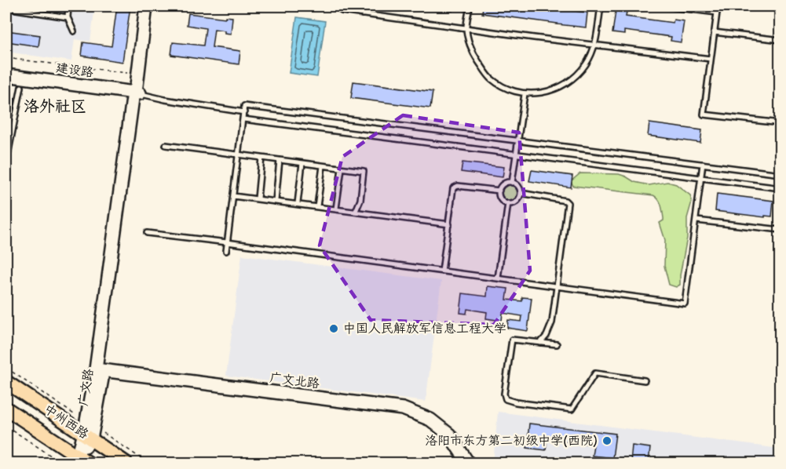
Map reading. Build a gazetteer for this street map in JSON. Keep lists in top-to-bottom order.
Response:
{
  "streets": {
    "main road": ["中州西路"],
    "street": ["建设路", "广文北路", "广文路"]
  },
  "crossings": [
    ["建设路", "广文路"],
    ["广文北路", "广文路"],
    ["广文路", "中州西路"]
  ],
  "districts": ["洛外社区"],
  "places": ["中国人民解放军信息工程大学", "洛阳市东方第二初级中学(西院)"]
}
